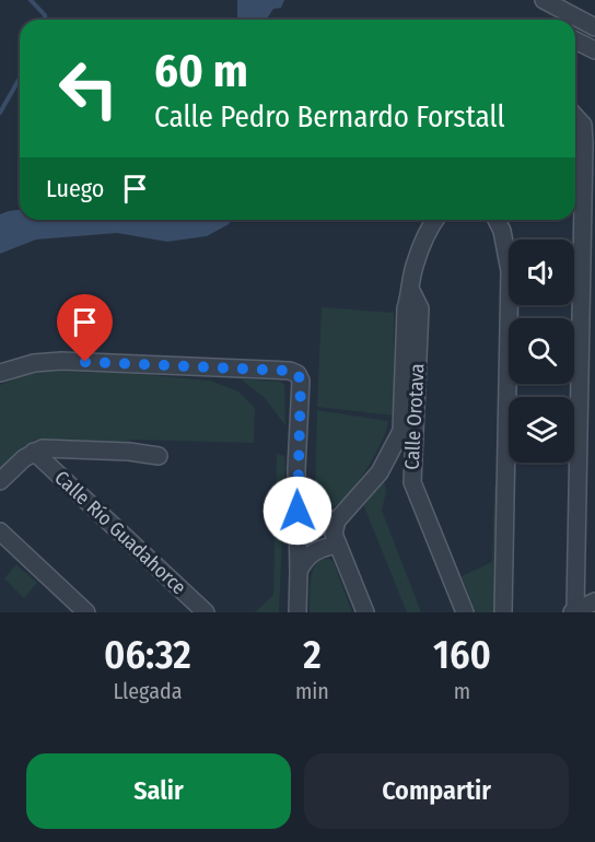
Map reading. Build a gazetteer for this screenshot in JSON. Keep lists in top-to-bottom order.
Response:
{
  "streets": {
    "street": ["Calle Orotava", "Calle Río Guadahorce"]
  },
  "page": {
    "turn": ["60 m", "Calle Pedro Bernardo Forstall"],
    "then": "Luego",
    "eta": [
      "06:32",
      "Llegada",
      "2",
      "min",
      "160",
      "m"
    ],
    "buttons": ["Salir", "Compartir"]
  }
}
